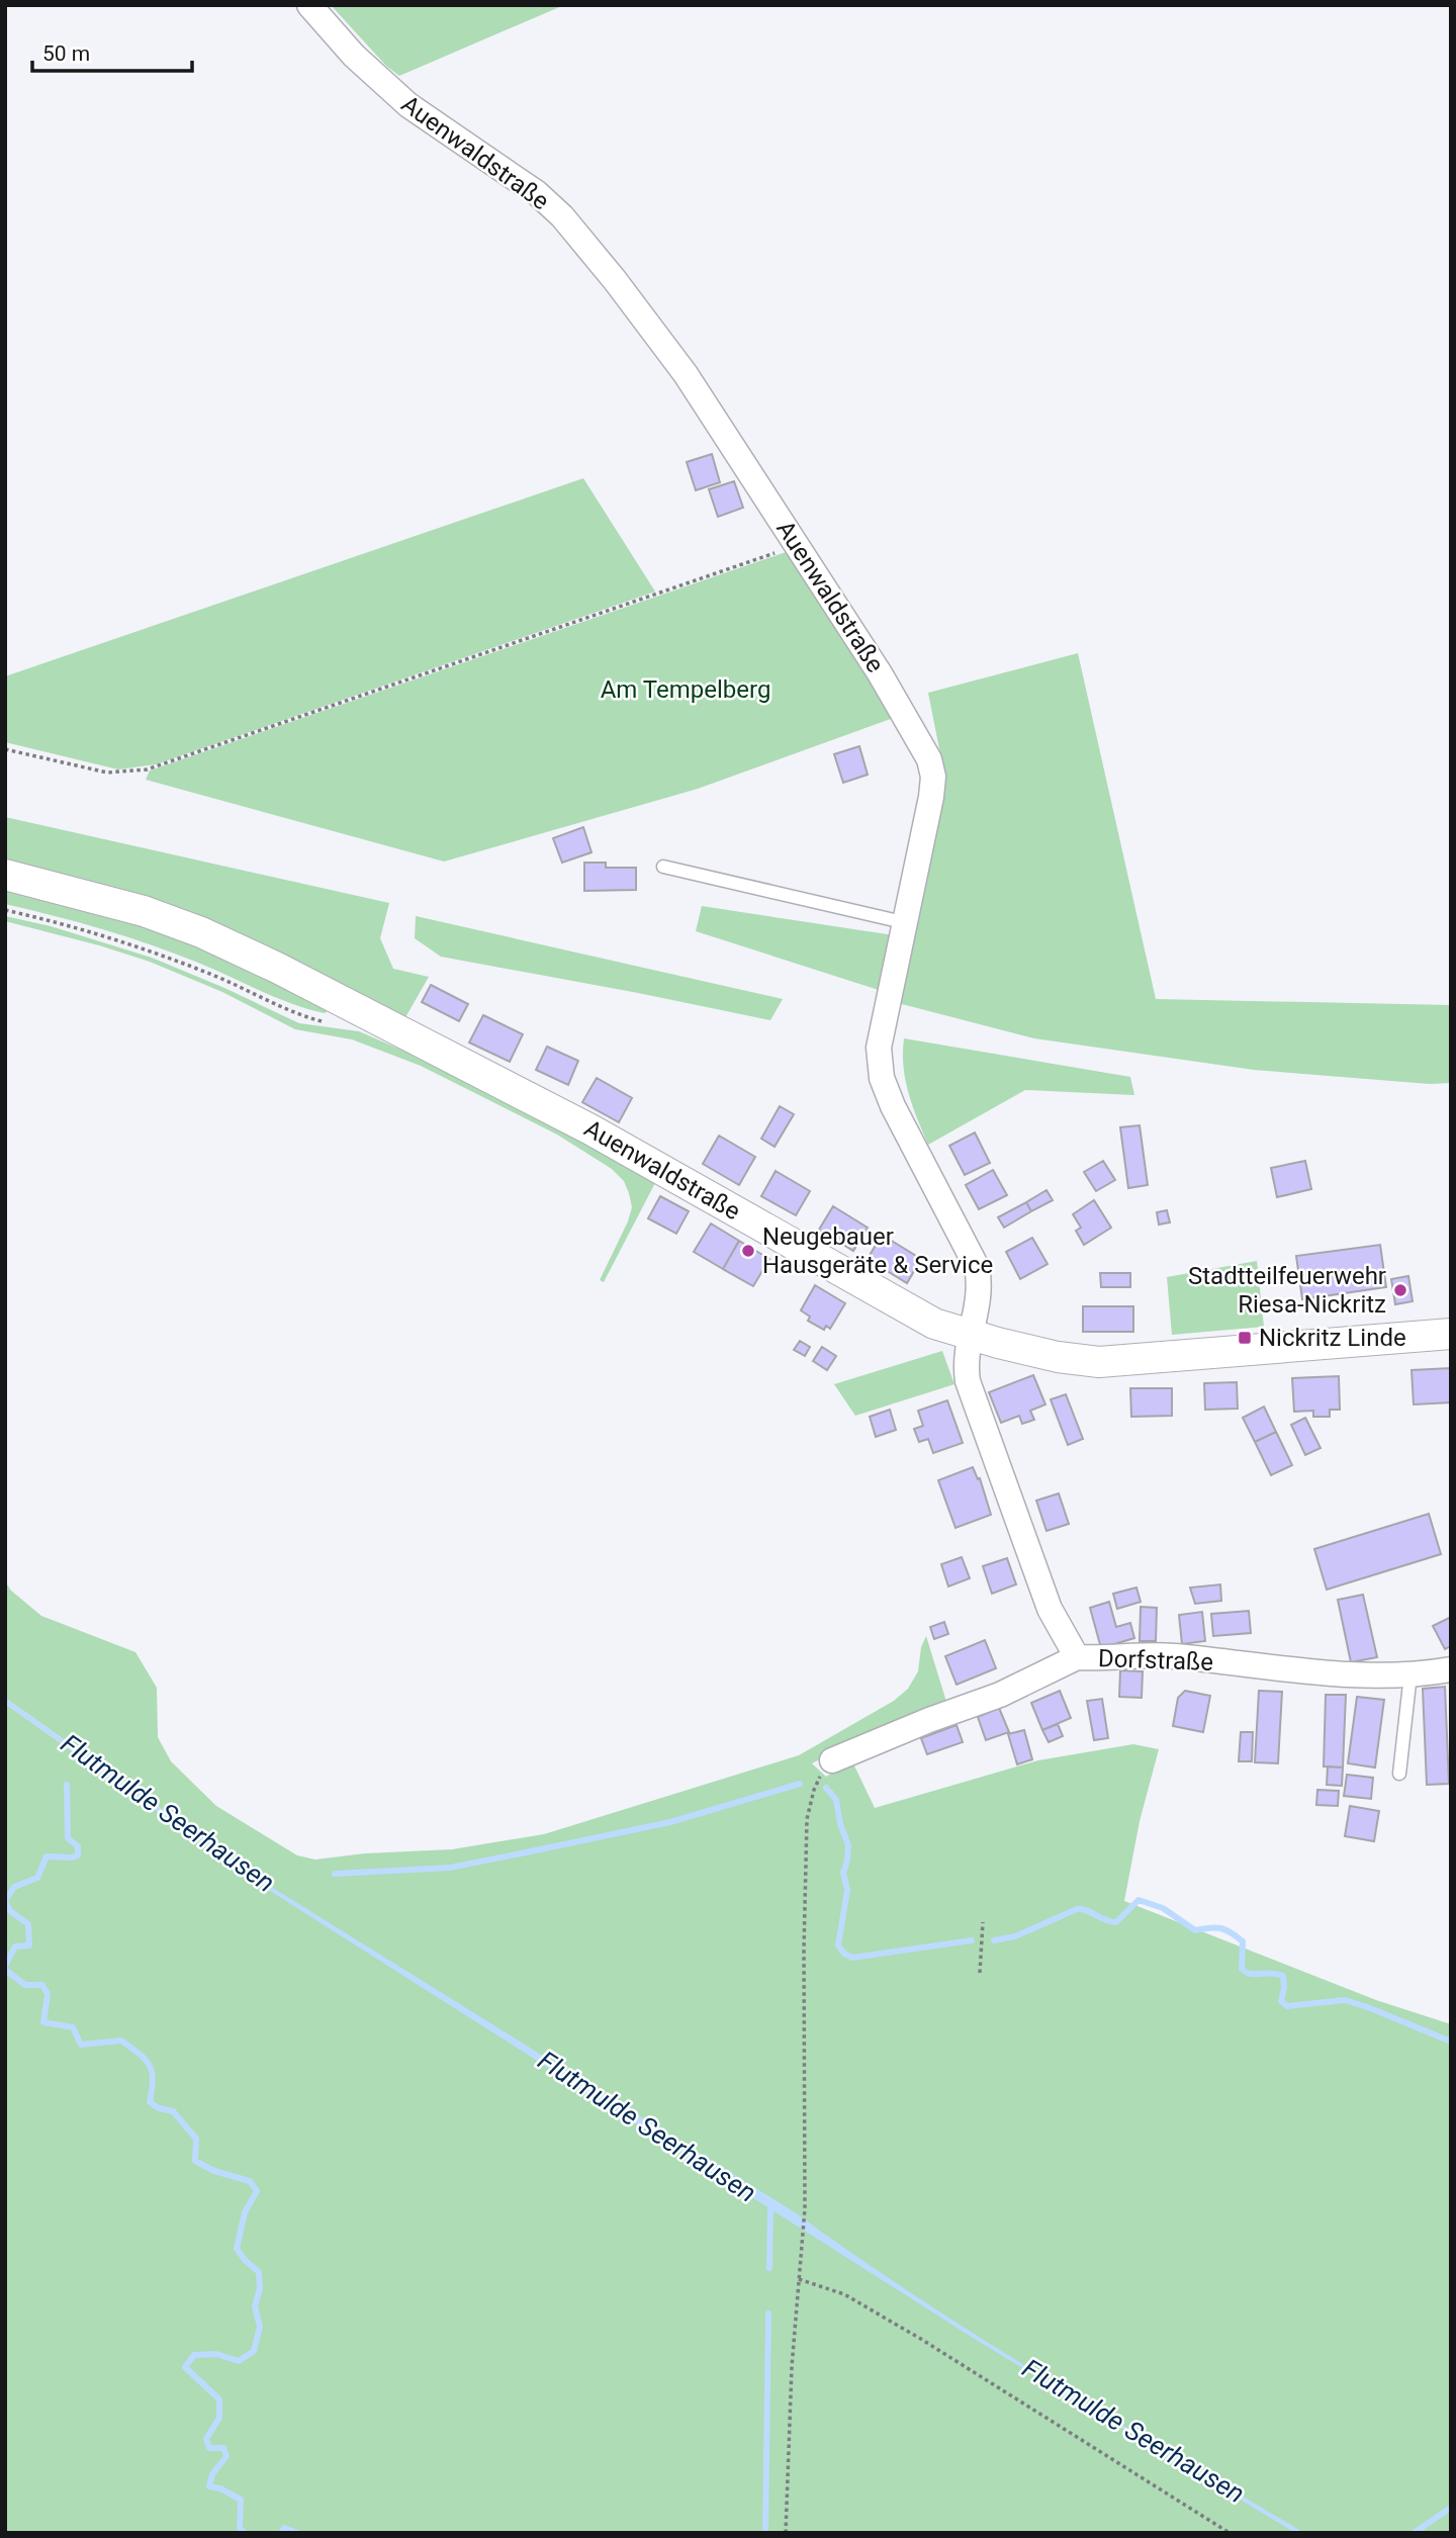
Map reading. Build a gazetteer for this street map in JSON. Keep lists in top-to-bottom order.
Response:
{
  "streets": {
    "street": ["Auenwaldstraße", "Dorfstraße"]
  },
  "crossings": [
    ["Auenwaldstraße", "Dorfstraße"]
  ],
  "water": ["Flutmulde Seerhausen"],
  "parks": ["Am Tempelberg"],
  "places": {
    "other": ["Neugebauer Hausgeräte & Service", "Stadtteilfeuerwehr Riesa-Nickritz"],
    "transit": ["Nickritz Linde"]
  },
  "scale_bar": "50 m"
}
